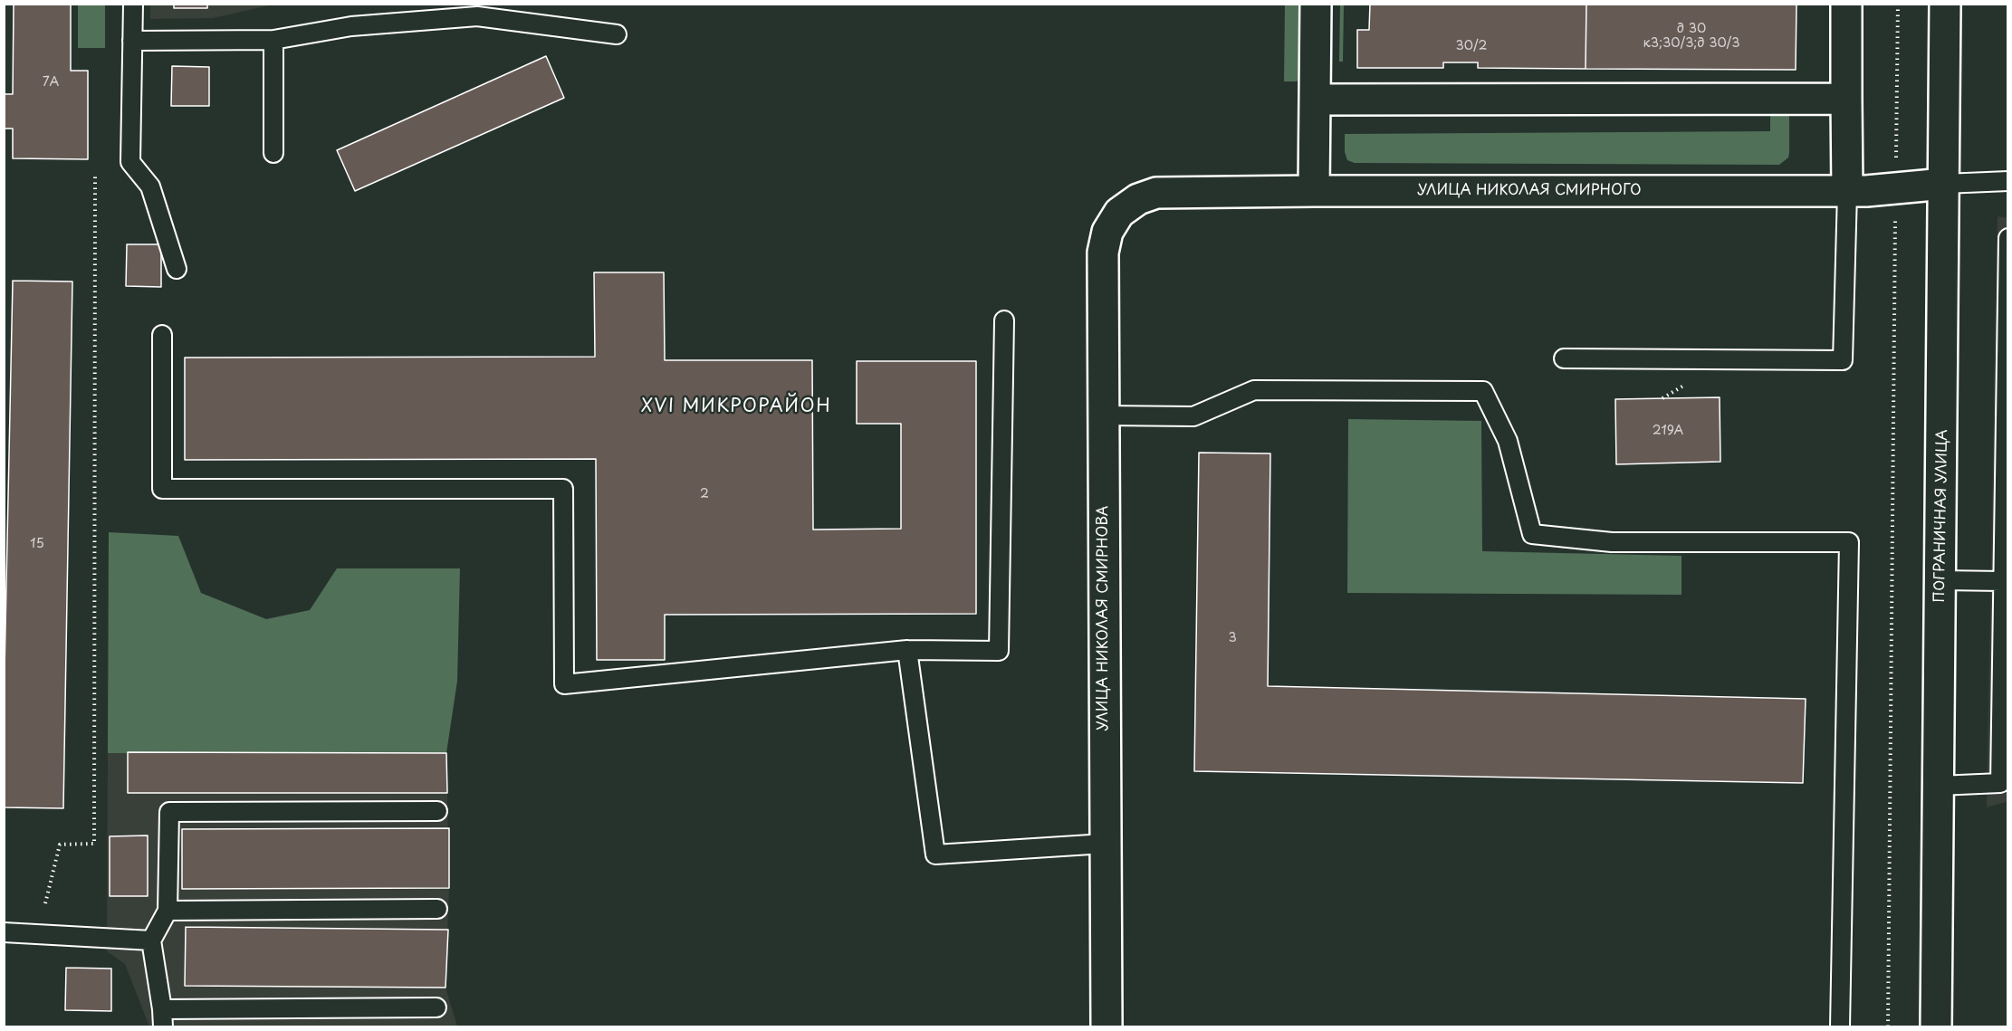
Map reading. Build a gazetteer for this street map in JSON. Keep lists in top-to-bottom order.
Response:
{
  "streets": {
    "street": ["УЛИЦА НИКОЛАЯ СМИРНОГО", "ПОГРАНИЧНАЯ УЛИЦА", "УЛИЦА НИКОЛАЯ СМИРНОВА"]
  },
  "crossings": [
    ["УЛИЦА НИКОЛАЯ СМИРНОГО", "ПОГРАНИЧНАЯ УЛИЦА"],
    ["УЛИЦА НИКОЛАЯ СМИРНОГО", "УЛИЦА НИКОЛАЯ СМИРНОВА"]
  ],
  "districts": ["XVI МИКРОРАЙОН"],
  "house_numbers": [
    "д 30 к3;30/3;д 30/3",
    "30/2",
    "7А",
    "219А",
    "2",
    "15",
    "3"
  ]
}
